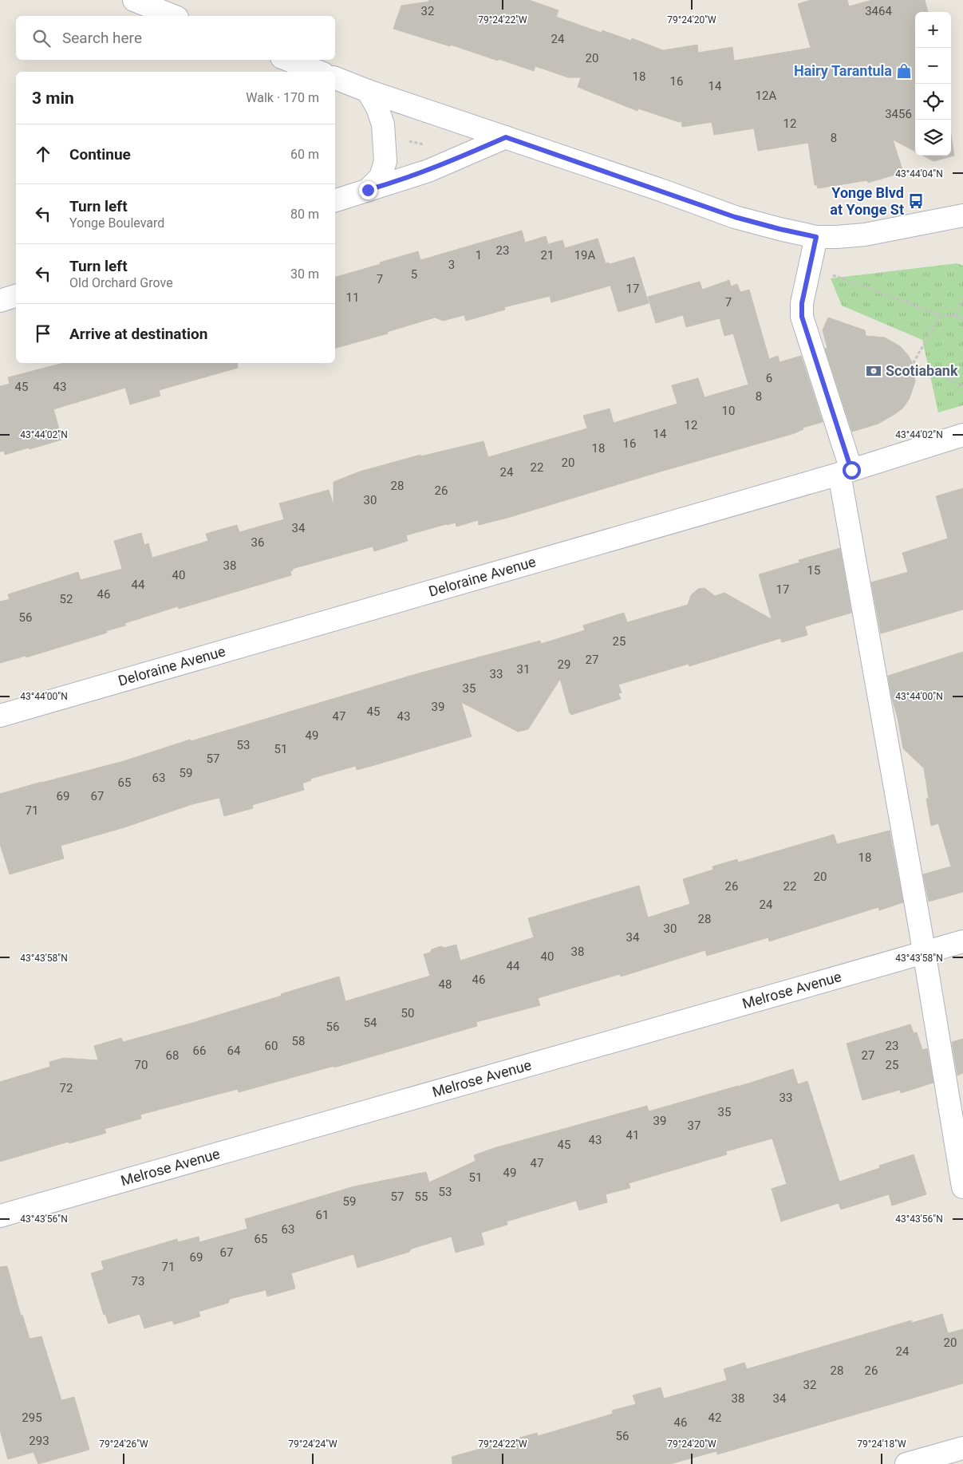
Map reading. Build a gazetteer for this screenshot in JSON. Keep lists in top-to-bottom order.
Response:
{
  "streets": {
    "street": ["Deloraine Avenue", "Melrose Avenue"]
  },
  "places": {
    "shop": ["Hairy Tarantula"],
    "bus stop": ["Yonge Blvd at Yonge St"],
    "bank": ["Scotiabank"]
  },
  "house_numbers": [
    "32",
    "3464",
    "24",
    "20",
    "18",
    "16",
    "14",
    "12A",
    "3456",
    "12",
    "8",
    "23",
    "1",
    "21",
    "19A",
    "3",
    "5",
    "7",
    "17",
    "11",
    "7",
    "6",
    "45",
    "43",
    "8",
    "10",
    "12",
    "14",
    "16",
    "18",
    "20",
    "22",
    "24",
    "28",
    "26",
    "30",
    "34",
    "36",
    "38",
    "15",
    "40",
    "44",
    "17",
    "46",
    "52",
    "56",
    "25",
    "27",
    "29",
    "31",
    "33",
    "35",
    "39",
    "45",
    "47",
    "43",
    "49",
    "53",
    "51",
    "57",
    "59",
    "63",
    "65",
    "69",
    "67",
    "71",
    "18",
    "20",
    "26",
    "22",
    "24",
    "28",
    "30",
    "34",
    "38",
    "40",
    "44",
    "46",
    "48",
    "50",
    "54",
    "56",
    "58",
    "60",
    "23",
    "66",
    "64",
    "68",
    "27",
    "70",
    "25",
    "72",
    "33",
    "35",
    "39",
    "37",
    "41",
    "43",
    "45",
    "47",
    "49",
    "51",
    "53",
    "57",
    "55",
    "59",
    "61",
    "63",
    "65",
    "67",
    "69",
    "71",
    "73",
    "20",
    "24",
    "28",
    "26",
    "32",
    "38",
    "34",
    "295",
    "42",
    "46",
    "56",
    "293"
  ],
  "page": {
    "map_buttons": ["+", "−"],
    "search": "Search here",
    "heading": ["3 min", "Walk · 170 m"],
    "list": [
      ["Continue", "60 m"],
      ["Turn left", "Yonge Boulevard", "80 m"],
      ["Turn left", "Old Orchard Grove", "30 m"],
      "Arrive at destination"
    ]
  },
  "coordinates": [
    "79°24'22\"W",
    "79°24'20\"W",
    "43°44'04\"N",
    "43°44'02\"N",
    "43°44'00\"N",
    "43°43'58\"N",
    "43°43'56\"N",
    "79°24'26\"W",
    "79°24'24\"W",
    "79°24'18\"W"
  ]
}
